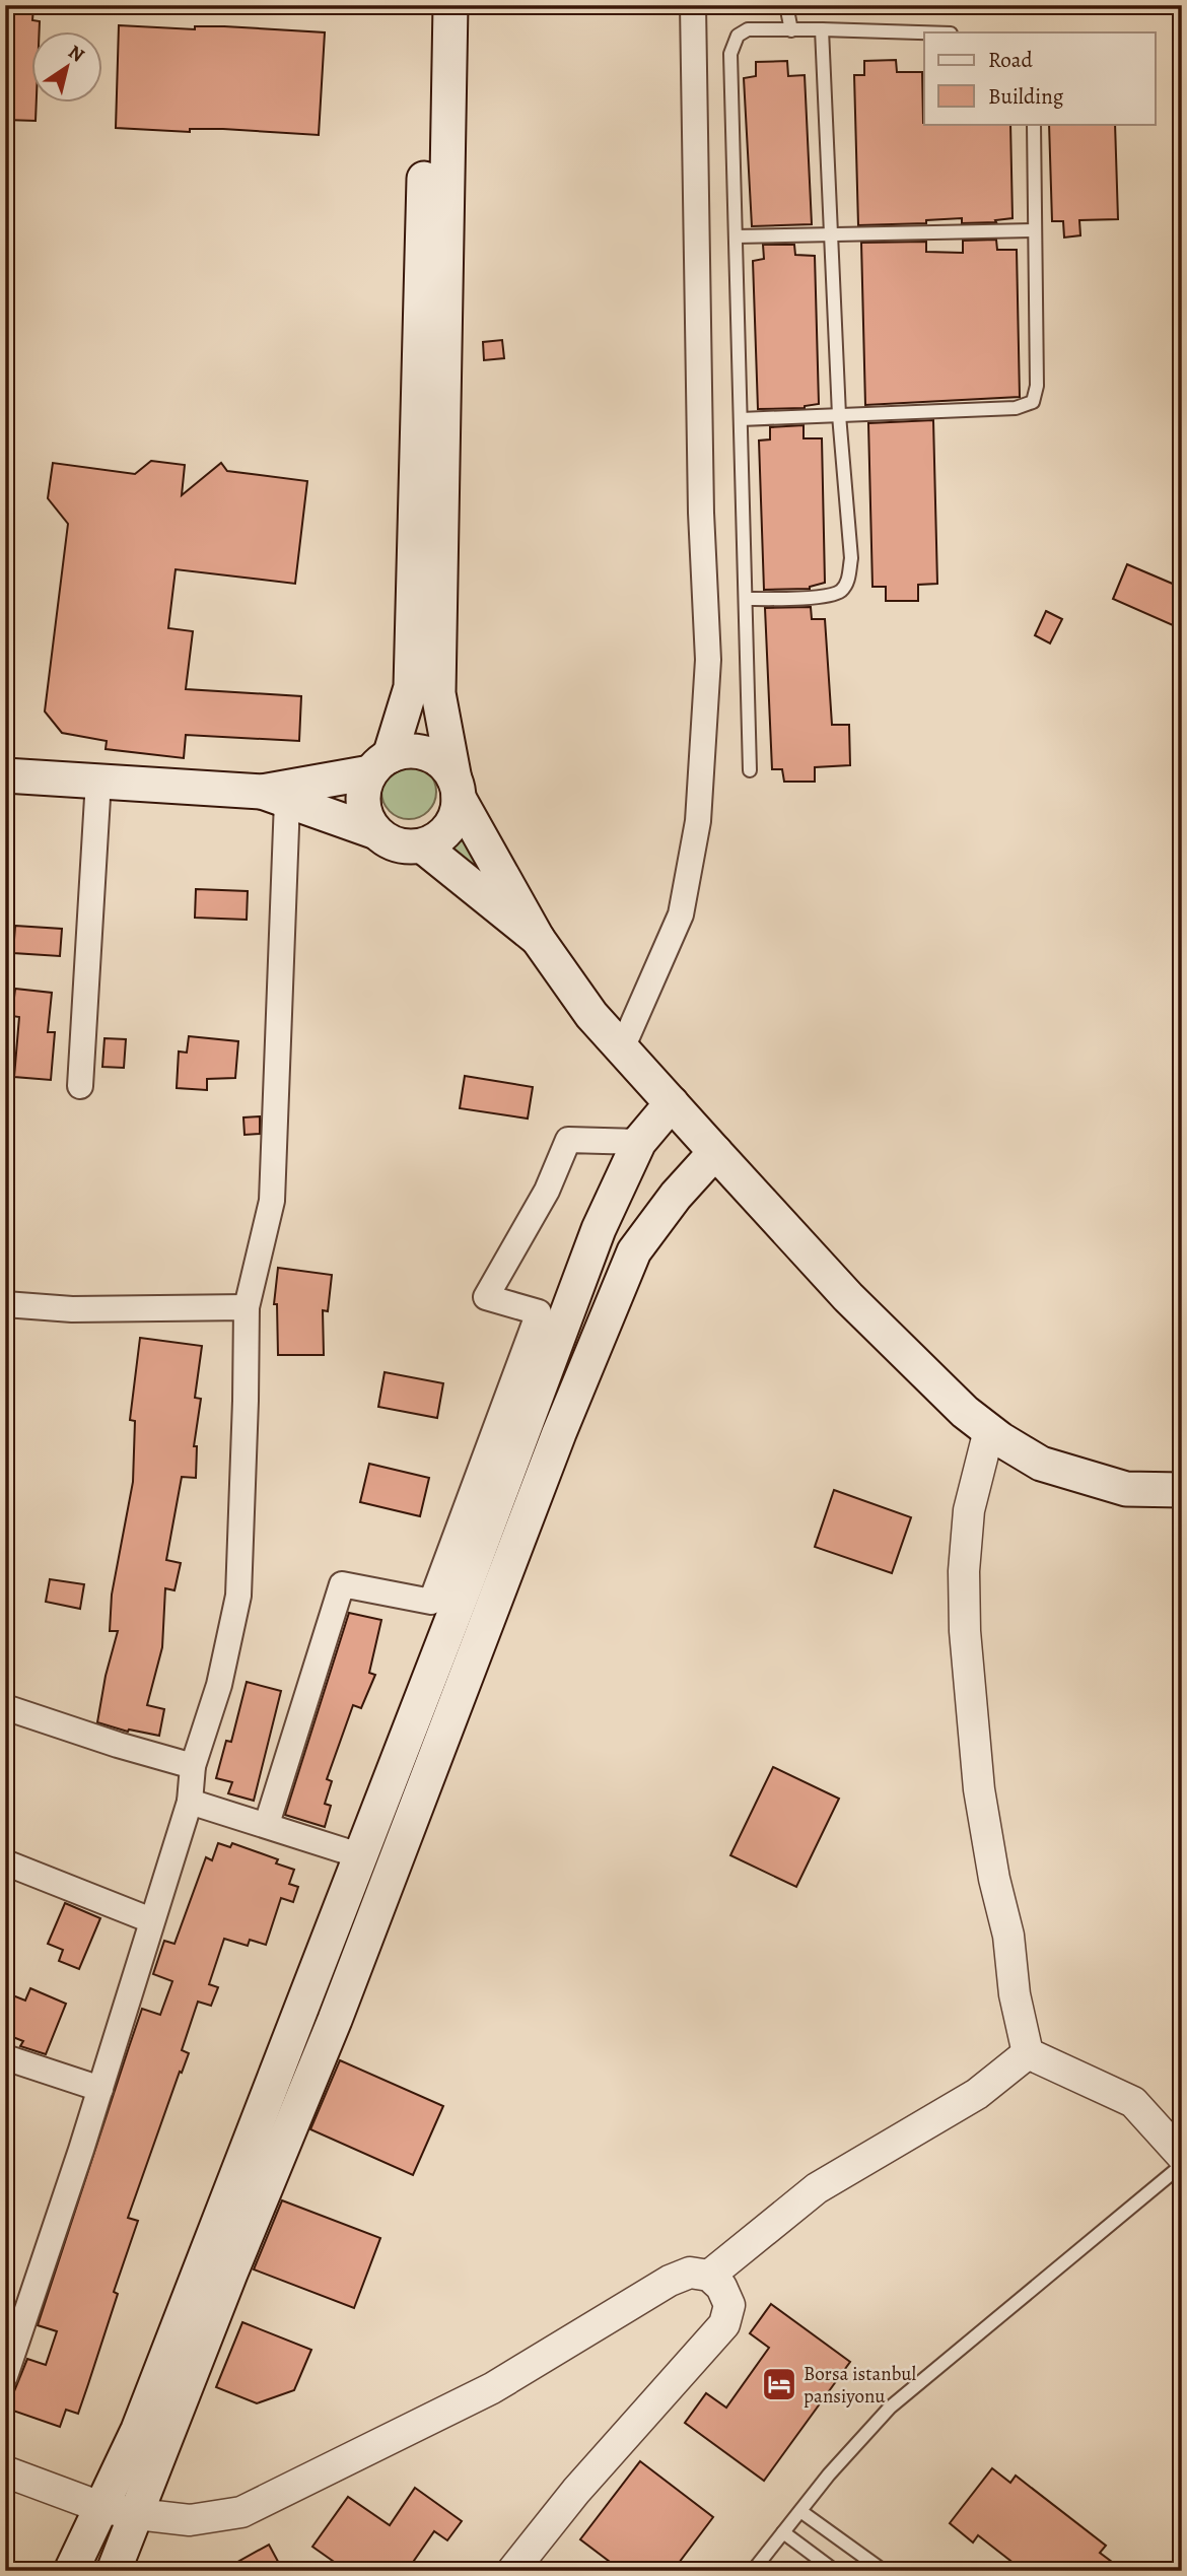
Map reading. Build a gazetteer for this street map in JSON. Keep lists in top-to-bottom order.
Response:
{
  "places": {
    "hotel": ["Borsa istanbul pansiyonu"]
  },
  "legend": ["Road", "Building"],
  "north": "top right"
}
